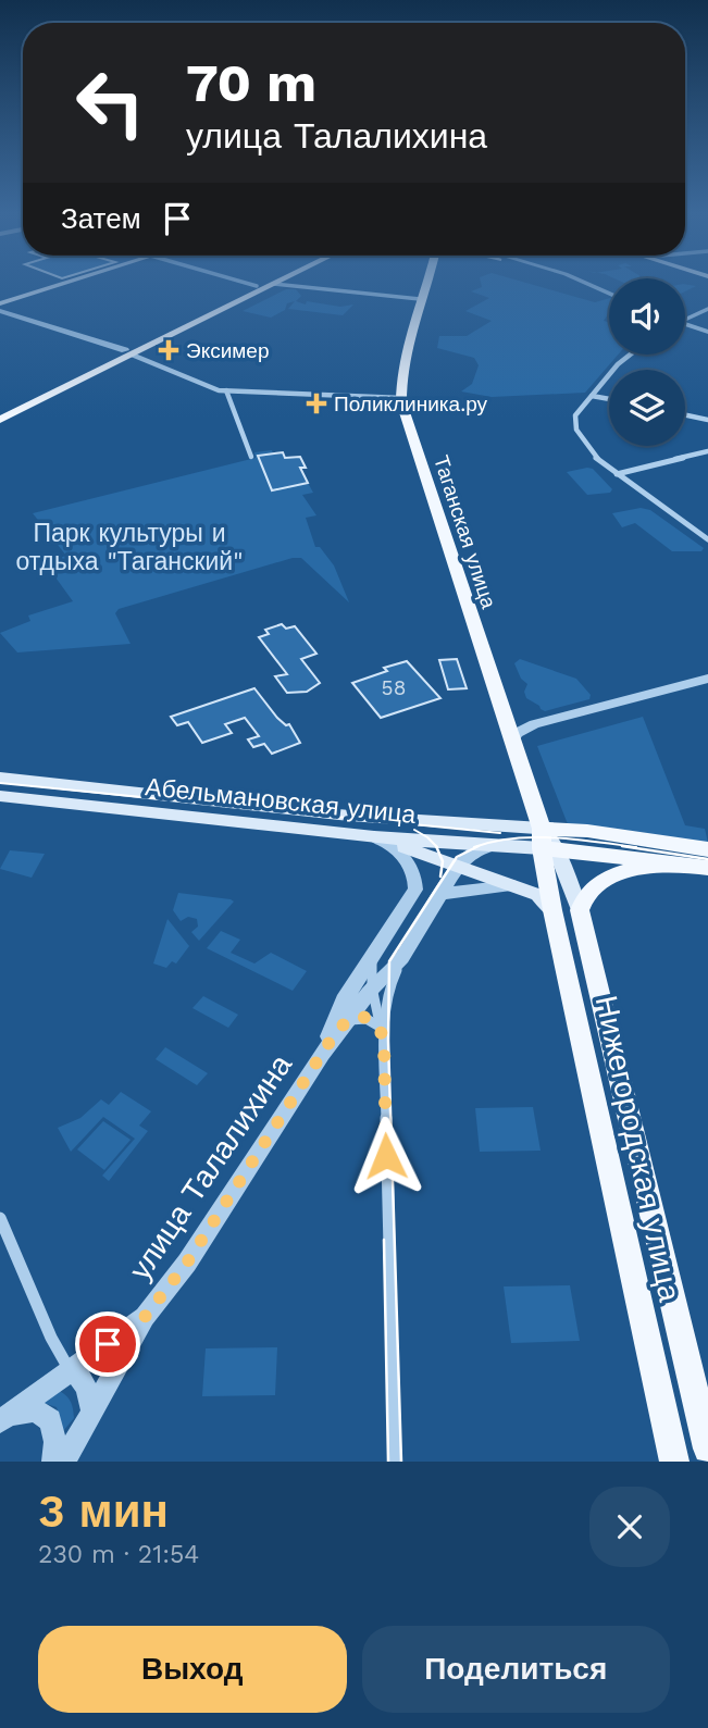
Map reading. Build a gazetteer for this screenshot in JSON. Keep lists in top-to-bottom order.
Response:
{
  "streets": {
    "main road": ["Таганская улица", "Абельмановская улица", "Нижегородская улица"],
    "street": ["улица Талалихина"]
  },
  "crossings": [
    ["Таганская улица", "Абельмановская улица"],
    ["Таганская улица", "Нижегородская улица"],
    ["Абельмановская улица", "Нижегородская улица"],
    ["Абельмановская улица", "улица Талалихина"]
  ],
  "parks": ["Парк культуры и отдыха \"Таганский\""],
  "places": {
    "health": ["Эксимер", "Поликлиника.ру"]
  },
  "house_numbers": ["58"],
  "page": {
    "turn": ["70 m", "улица Талалихина"],
    "then": "Затем",
    "heading": ["3 мин", "230 m · 21:54"],
    "buttons": ["Выход", "Поделиться"]
  }
}
